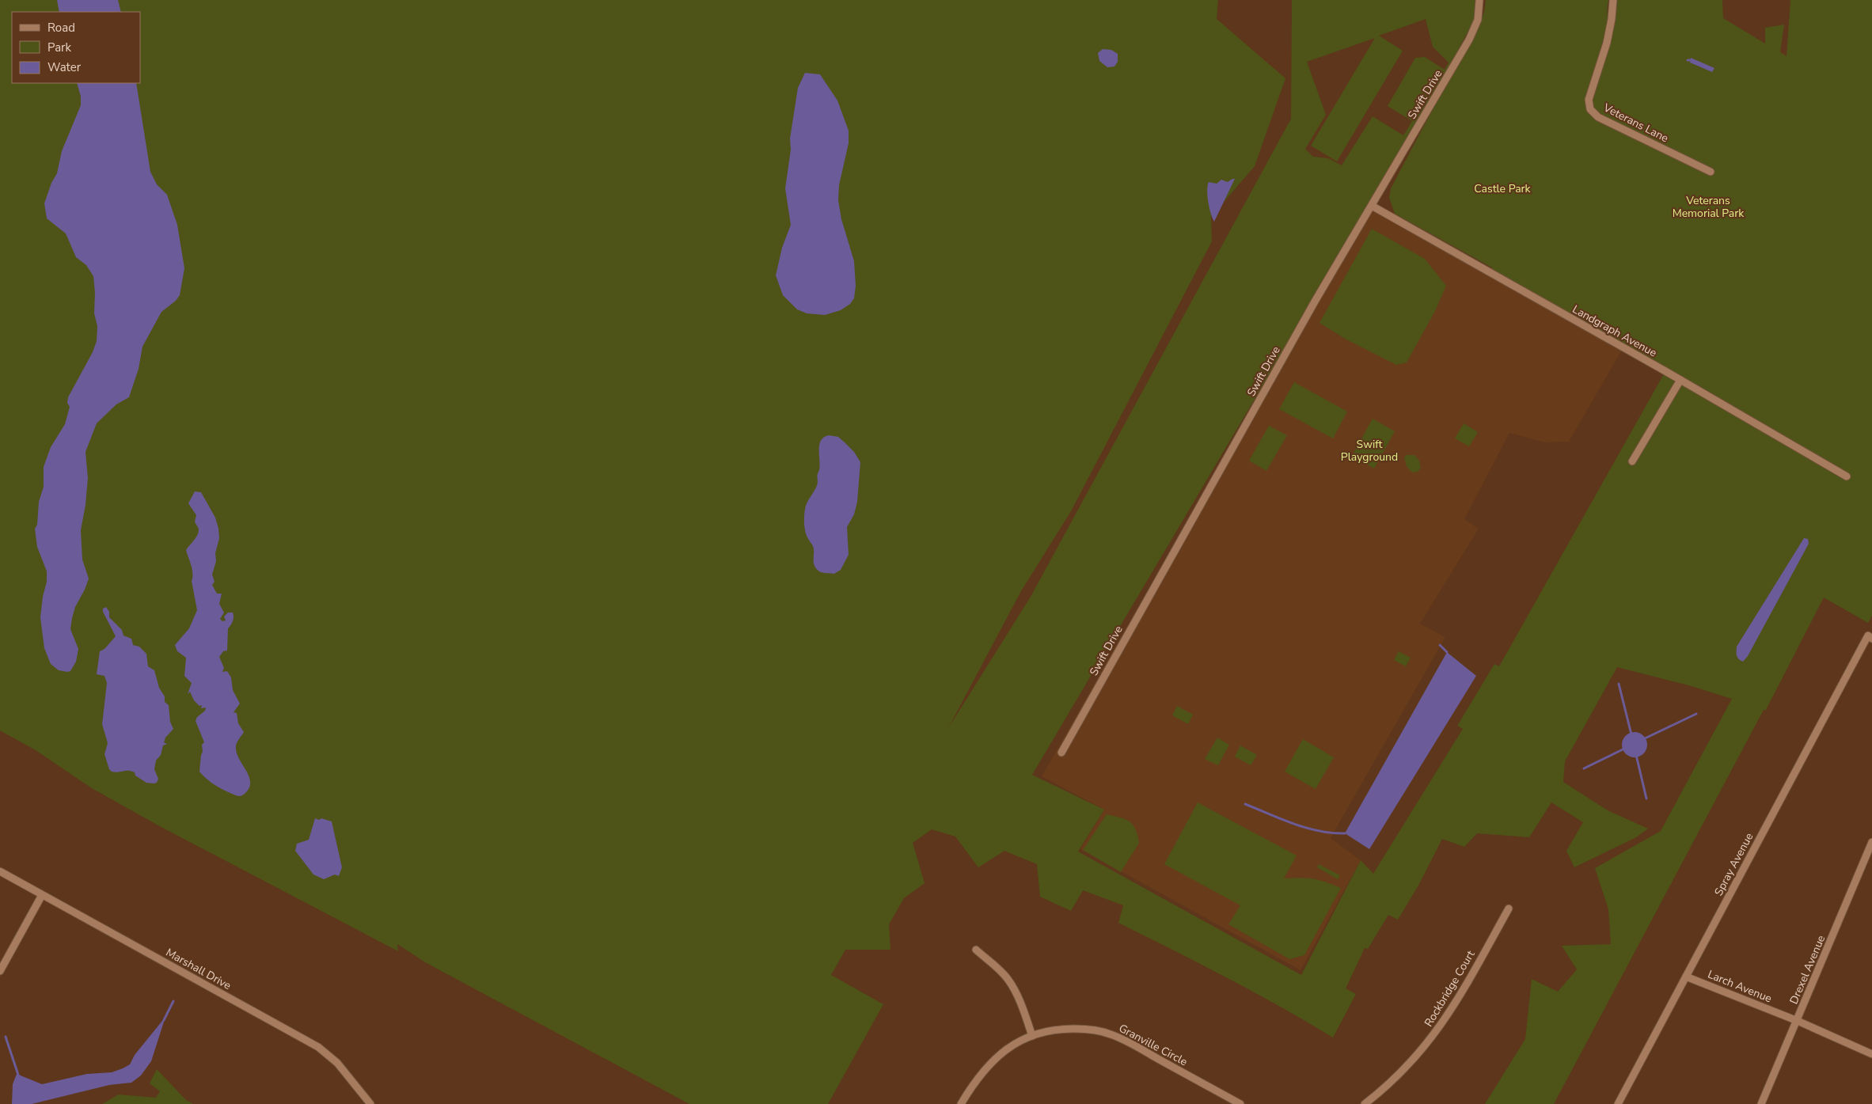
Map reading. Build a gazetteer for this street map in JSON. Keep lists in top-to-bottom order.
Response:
{
  "streets": {
    "street": [
      "Swift Drive",
      "Veterans Lane",
      "Landgraph Avenue",
      "Spray Avenue",
      "Marshall Drive",
      "Drexel Avenue",
      "Larch Avenue",
      "Rockbridge Court",
      "Granville Circle"
    ]
  },
  "crossings": [
    ["Swift Drive", "Landgraph Avenue"],
    ["Spray Avenue", "Larch Avenue"],
    ["Drexel Avenue", "Larch Avenue"]
  ],
  "parks": ["Castle Park", "Veterans Memorial Park", "Swift Playground"],
  "legend": ["Road", "Park", "Water"]
}
